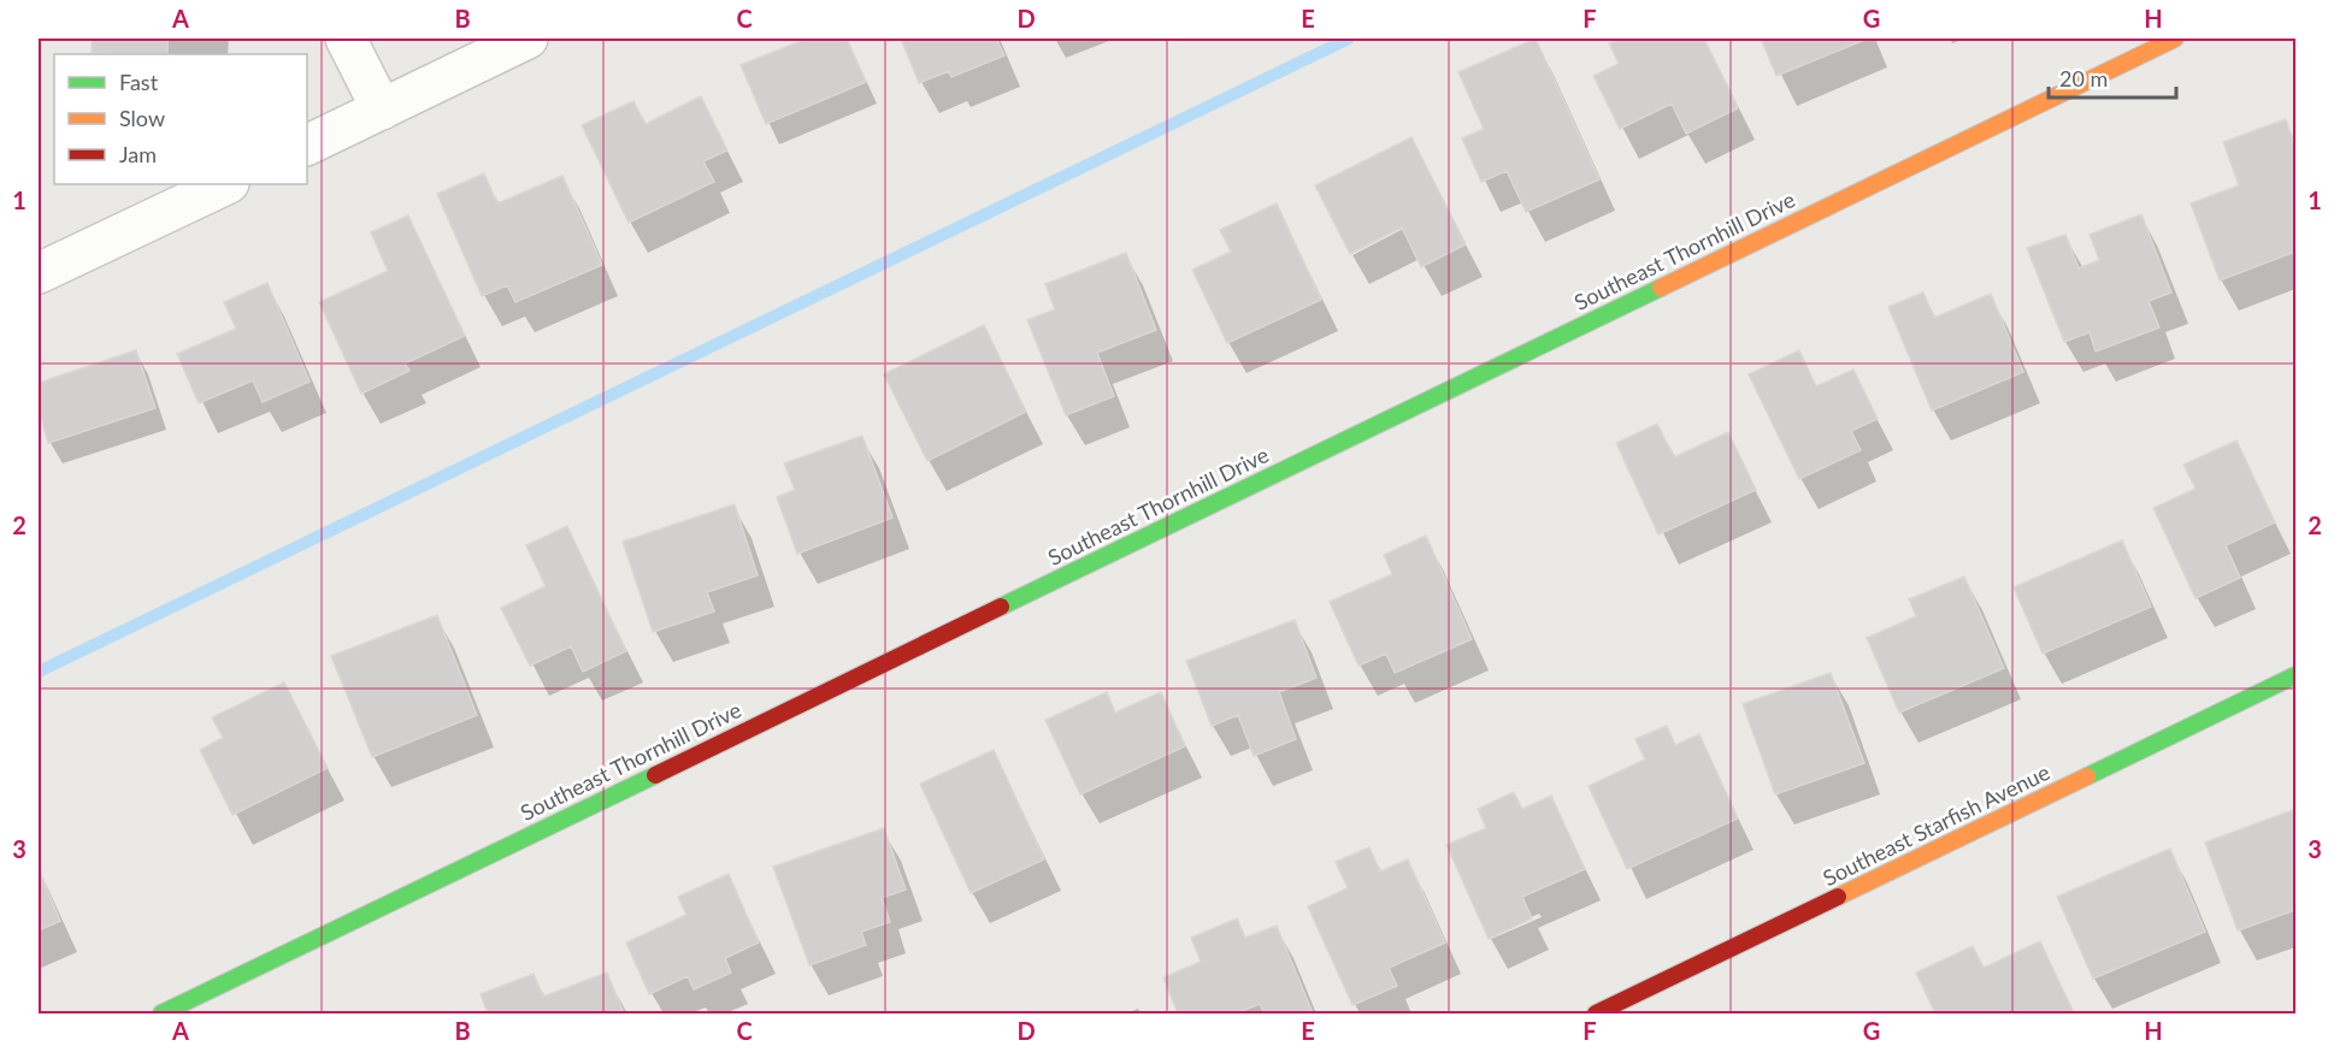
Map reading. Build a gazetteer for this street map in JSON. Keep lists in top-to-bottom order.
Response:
{
  "streets": {
    "street": ["Southeast Thornhill Drive", "Southeast Starfish Avenue"]
  },
  "legend": ["Fast", "Slow", "Jam"],
  "scale_bar": "20 m",
  "grid": {
    "columns": [
      "A",
      "B",
      "C",
      "D",
      "E",
      "F",
      "G",
      "H"
    ],
    "rows": ["1", "2", "3"]
  }
}
